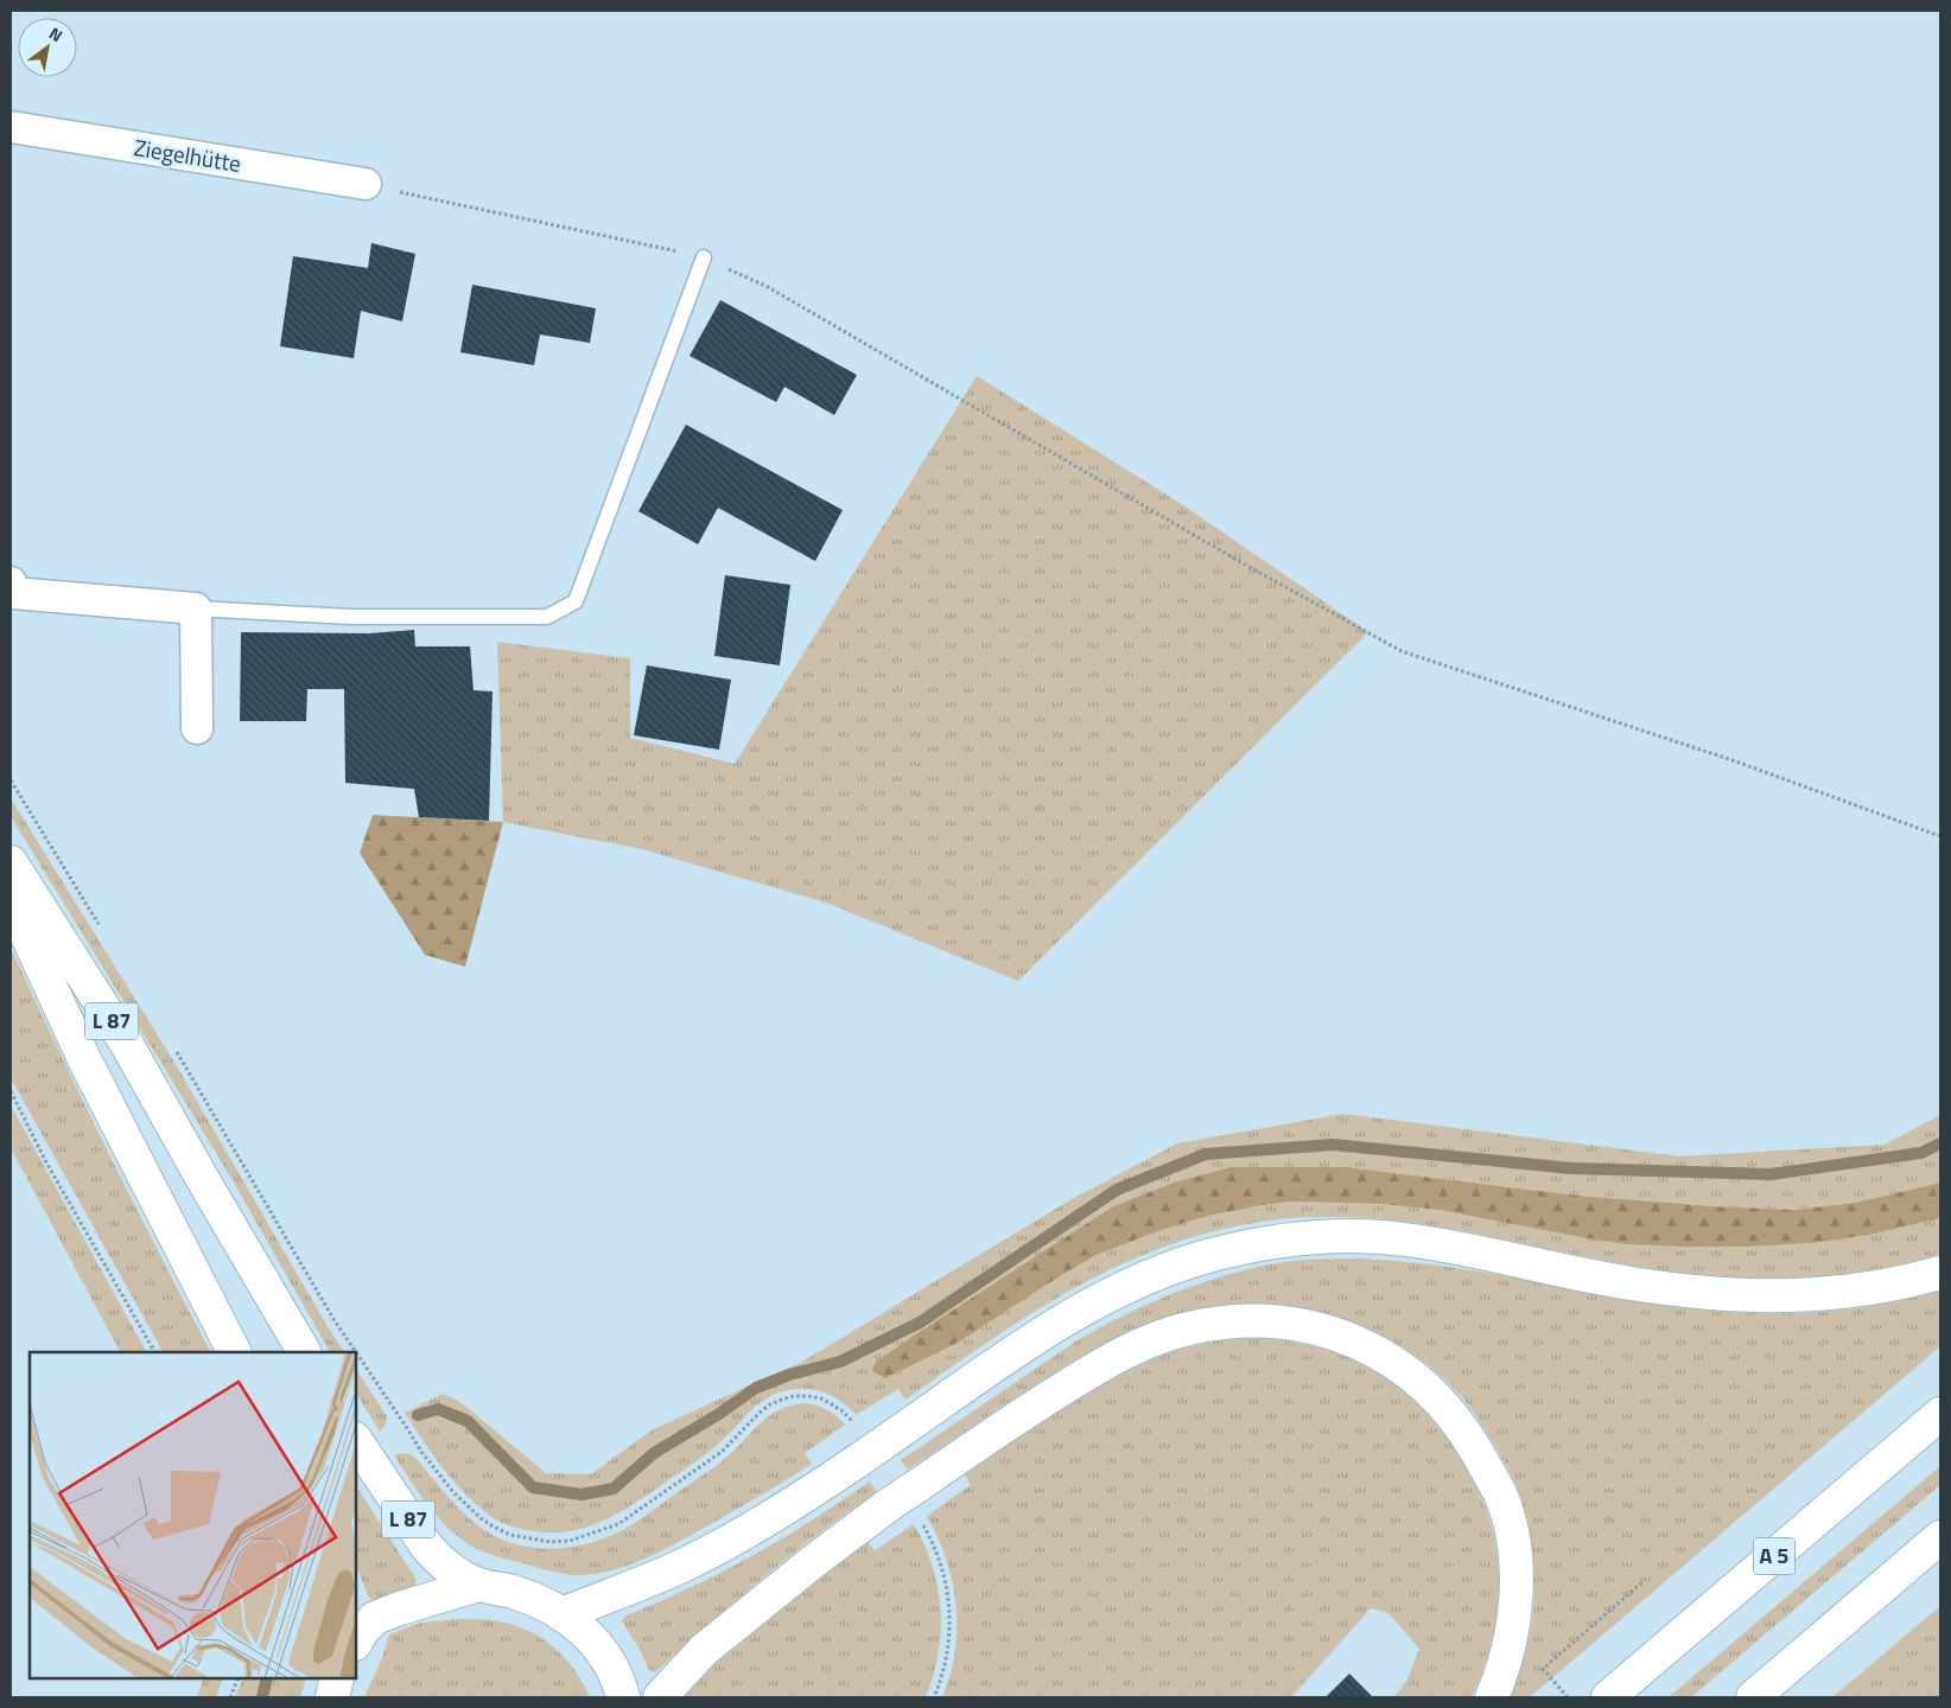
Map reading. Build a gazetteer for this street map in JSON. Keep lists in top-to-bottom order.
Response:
{
  "streets": {
    "main road": ["L 87", "A 5"],
    "street": ["Ziegelhütte"]
  },
  "north": "top right"
}
